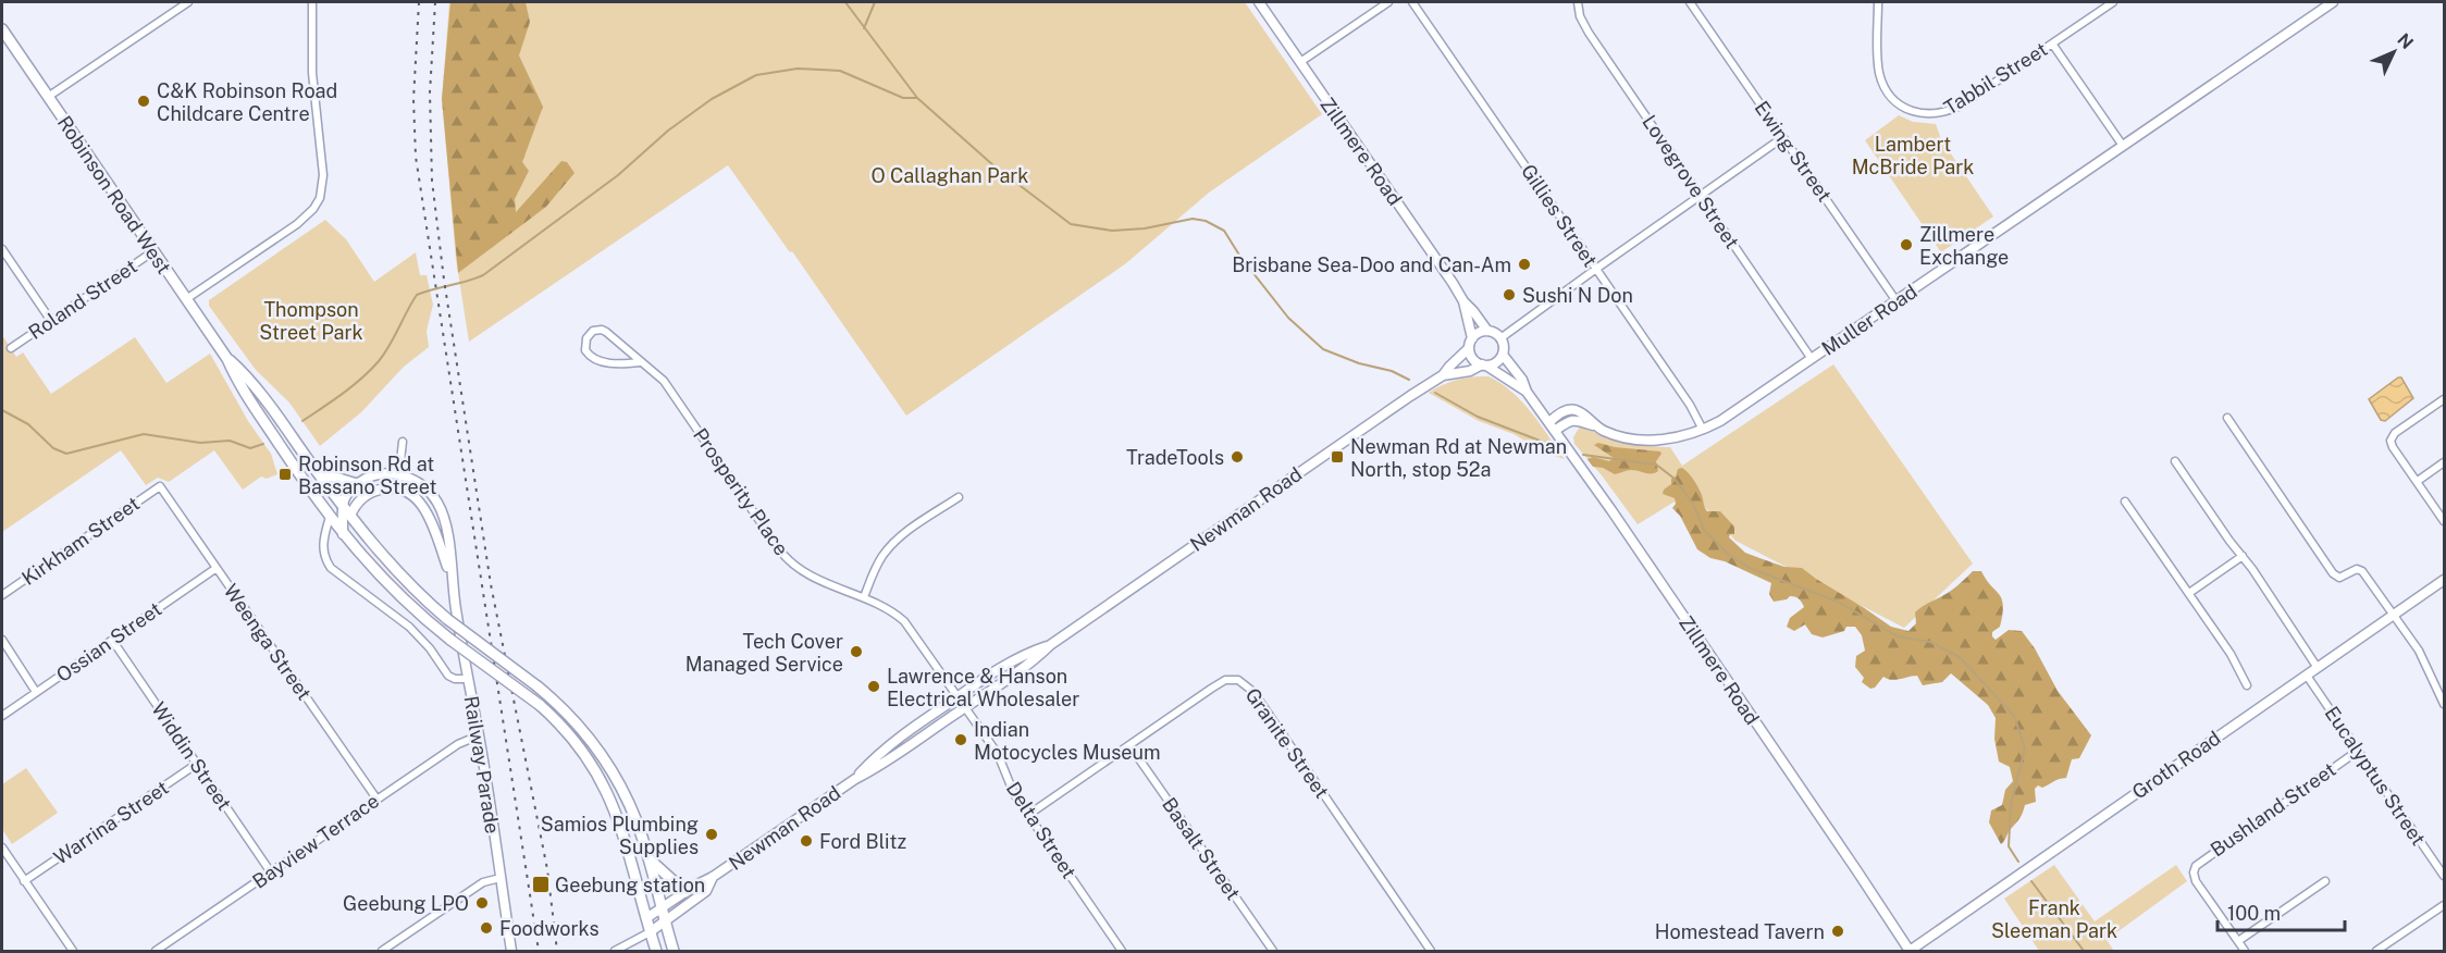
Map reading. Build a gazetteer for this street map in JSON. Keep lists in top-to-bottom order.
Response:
{
  "streets": {
    "main road": [
      "Zillmere Road",
      "Robinson Road West",
      "Muller Road",
      "Newman Road",
      "Railway Parade",
      "Groth Road"
    ],
    "street": [
      "Tabbil Street",
      "Ewing Street",
      "Lovegrove Street",
      "Gillies Street",
      "Roland Street",
      "Prosperity Place",
      "Kirkham Street",
      "Ossian Street",
      "Weenga Street",
      "Granite Street",
      "Widdin Street",
      "Eucalyptus Street",
      "Bushland Street",
      "Warrina Street",
      "Delta Street",
      "Bayview Terrace",
      "Basalt Street"
    ]
  },
  "crossings": [
    ["Zillmere Road", "Muller Road"],
    ["Zillmere Road", "Newman Road"],
    ["Zillmere Road", "Groth Road"],
    ["Ewing Street", "Muller Road"],
    ["Lovegrove Street", "Muller Road"],
    ["Robinson Road West", "Roland Street"],
    ["Robinson Road West", "Newman Road"],
    ["Gillies Street", "Muller Road"],
    ["Prosperity Place", "Newman Road"],
    ["Prosperity Place", "Delta Street"],
    ["Newman Road", "Delta Street"],
    ["Kirkham Street", "Weenga Street"],
    ["Ossian Street", "Weenga Street"],
    ["Ossian Street", "Widdin Street"],
    ["Weenga Street", "Bayview Terrace"],
    ["Granite Street", "Delta Street"],
    ["Granite Street", "Basalt Street"],
    ["Widdin Street", "Warrina Street"],
    ["Widdin Street", "Bayview Terrace"],
    ["Railway Parade", "Bayview Terrace"],
    ["Groth Road", "Eucalyptus Street"],
    ["Eucalyptus Street", "Bushland Street"]
  ],
  "parks": [
    "Lambert McBride Park",
    "O Callaghan Park",
    "Thompson Street Park",
    "Frank Sleeman Park"
  ],
  "places": {
    "other": [
      "C&K Robinson Road Childcare Centre",
      "Zillmere Exchange",
      "Brisbane Sea-Doo and Can-Am",
      "Sushi N Don",
      "TradeTools",
      "Tech Cover Managed Service",
      "Lawrence & Hanson Electrical Wholesaler",
      "Indian Motocycles Museum",
      "Samios Plumbing Supplies",
      "Ford Blitz",
      "Geebung LPO",
      "Foodworks",
      "Homestead Tavern"
    ],
    "transit": ["Newman Rd at Newman North, stop 52a", "Robinson Rd at Bassano Street", "Geebung station"]
  },
  "scale_bar": "100 m",
  "north": "top right"
}
